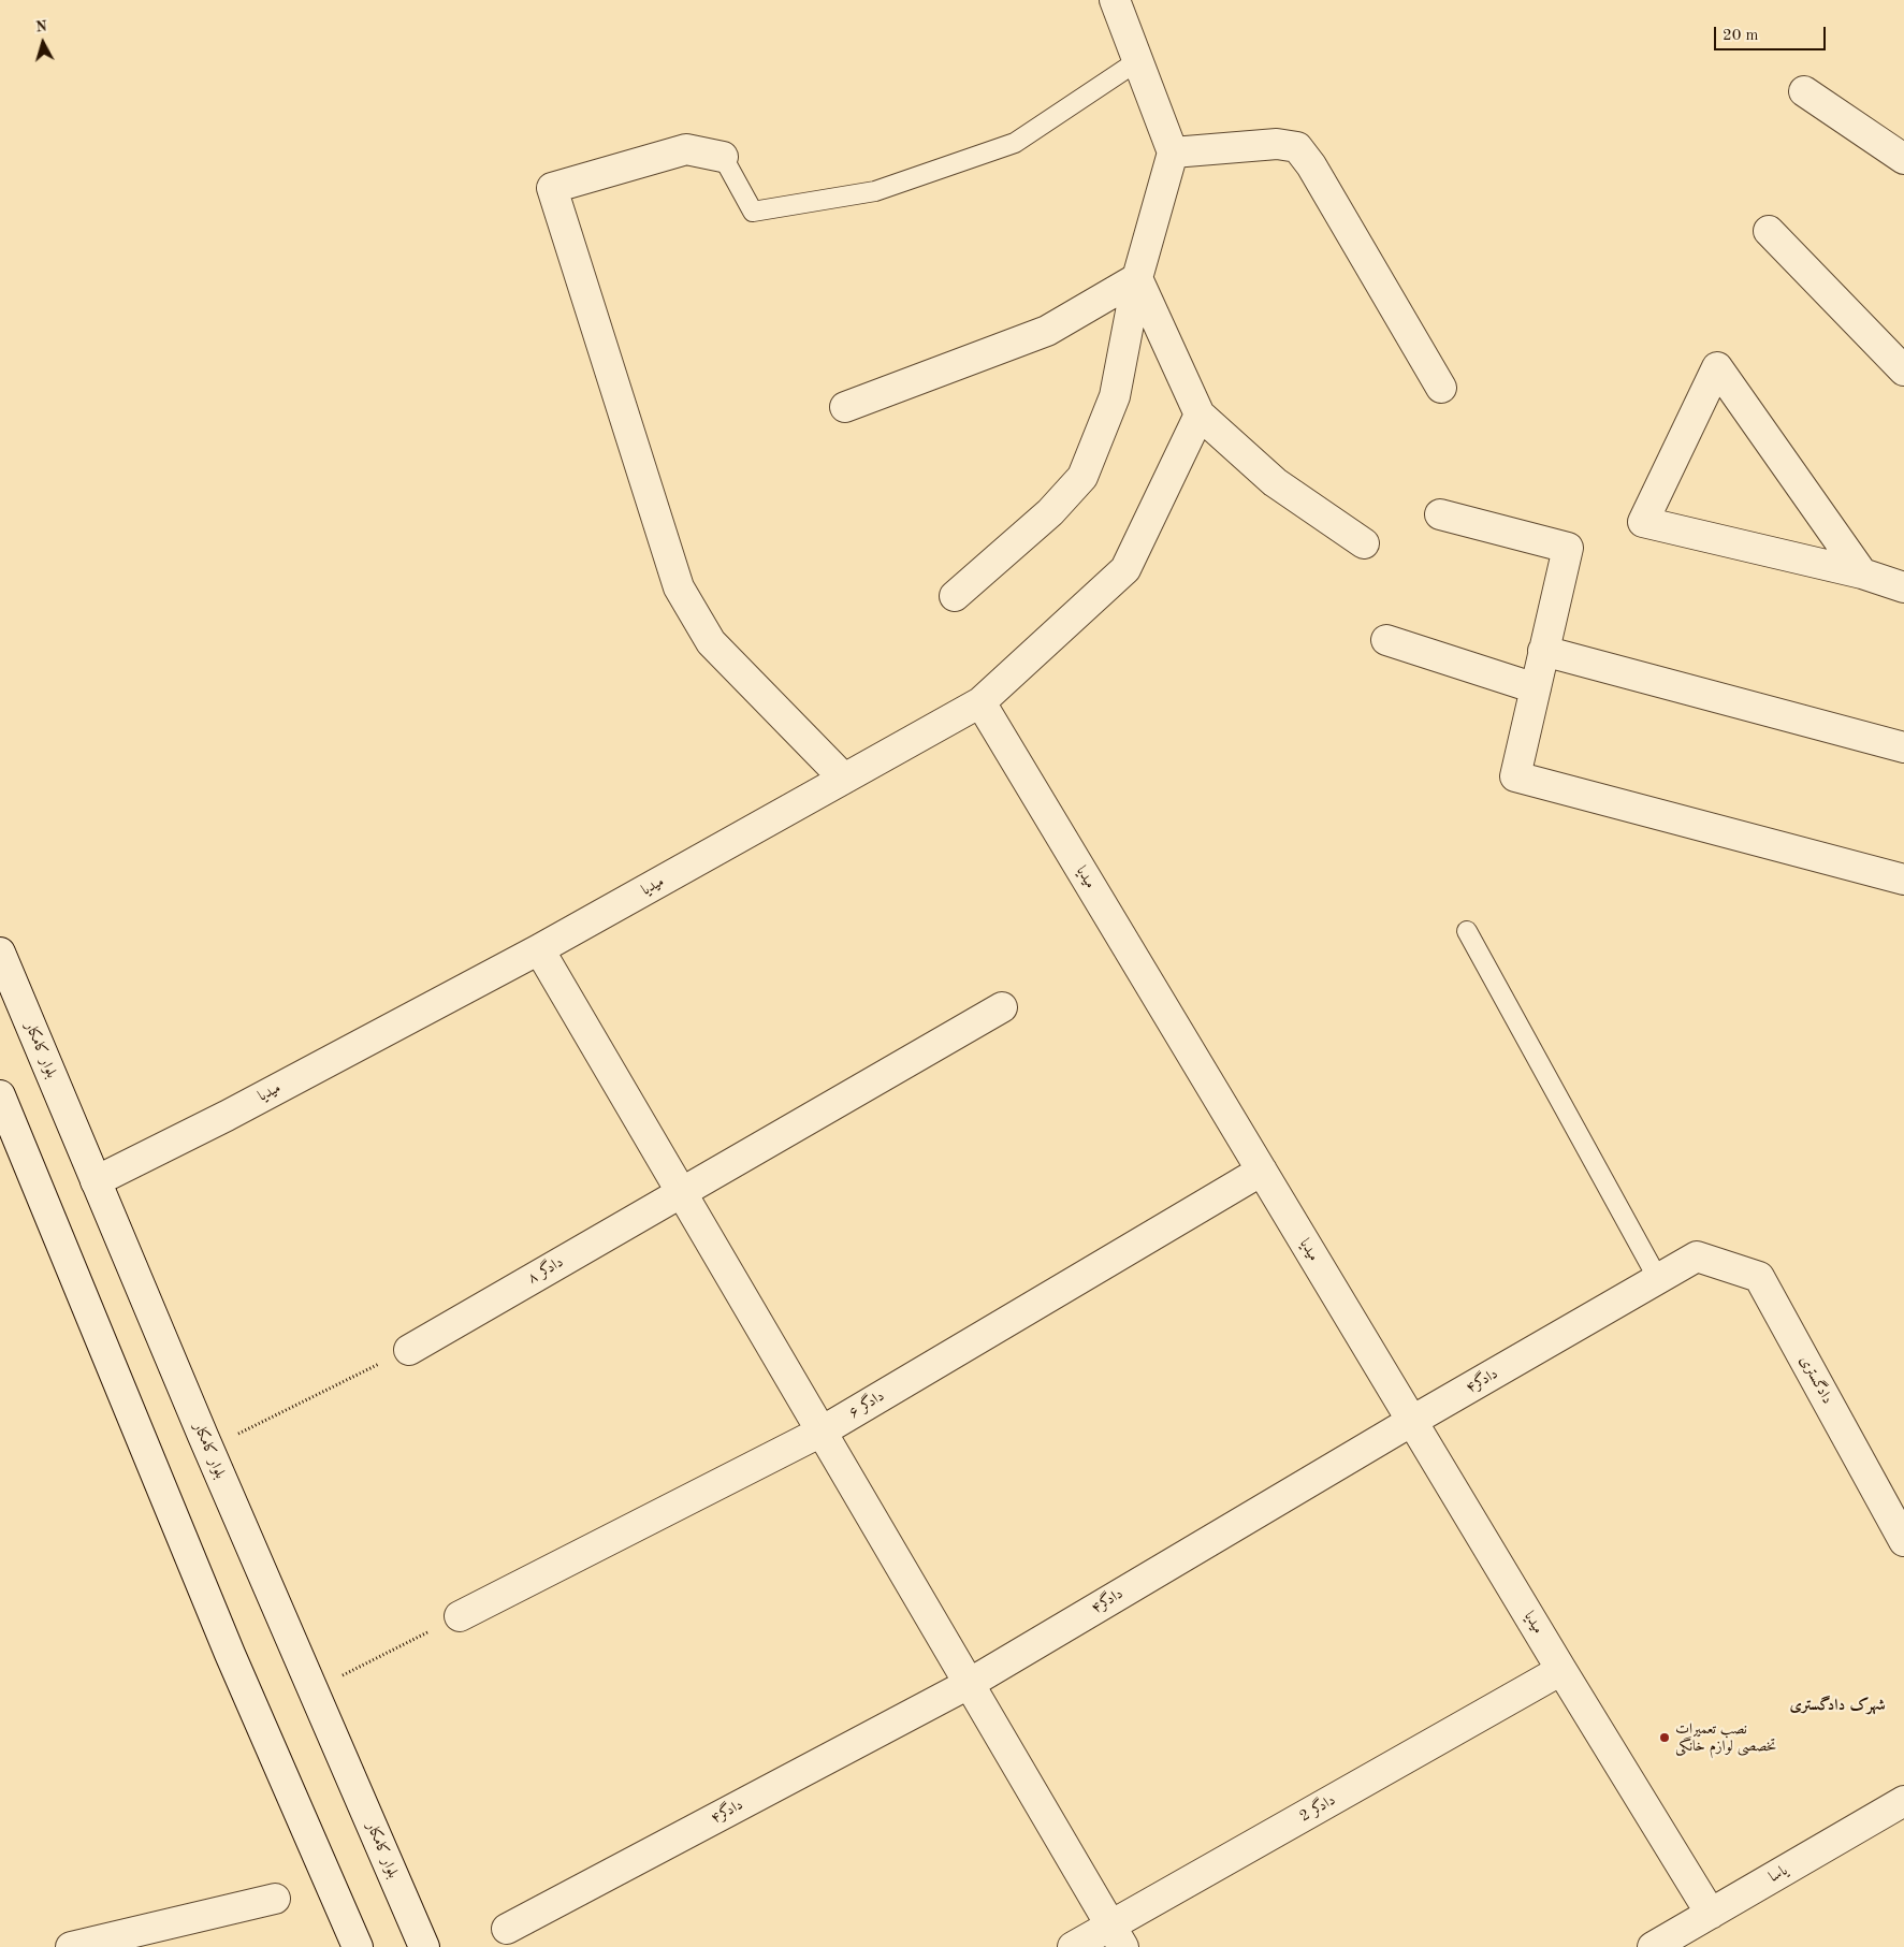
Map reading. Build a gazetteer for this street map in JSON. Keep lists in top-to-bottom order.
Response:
{
  "streets": {
    "street": [
      "میدیا",
      "بلوار کامکار",
      "دادگر ۸",
      "دادگستری",
      "دادگر۴",
      "دادگر ۶",
      "دادگر 2",
      "یاسا"
    ]
  },
  "crossings": [
    ["میدیا", "بلوار کامکار"],
    ["میدیا", "دادگر۴"],
    ["میدیا", "دادگر ۶"],
    ["میدیا", "دادگر 2"],
    ["میدیا", "یاسا"],
    ["دادگستری", "دادگر۴"]
  ],
  "districts": ["شهرک دادگستری"],
  "places": ["نصب تعمیرات تخصصی لوازم خانگی"],
  "scale_bar": "20 m",
  "north": "top"
}
